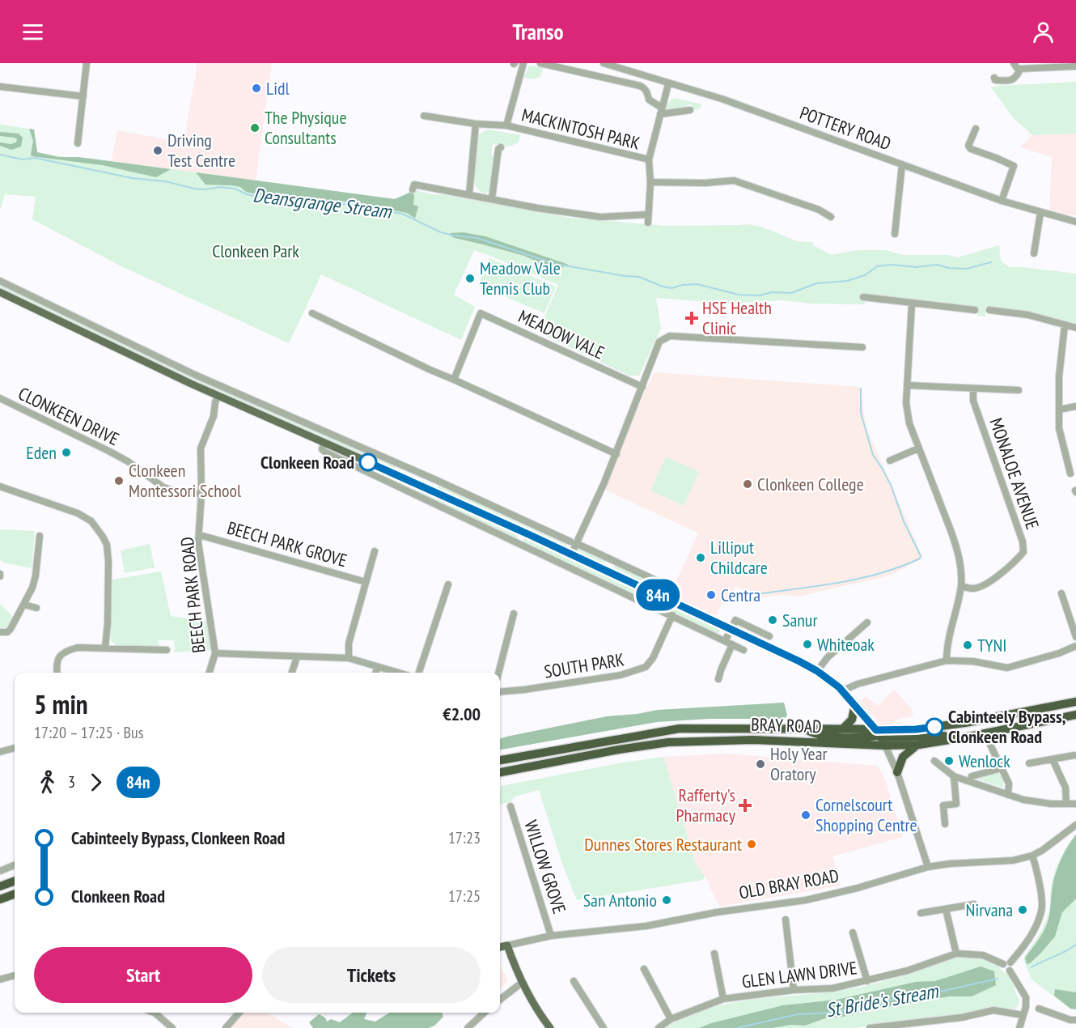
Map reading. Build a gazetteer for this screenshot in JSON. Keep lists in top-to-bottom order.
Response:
{
  "streets": {
    "highway": ["BRAY ROAD"],
    "main road": ["OLD BRAY ROAD"],
    "street": [
      "POTTERY ROAD",
      "MACKINTOSH PARK",
      "MEADOW VALE",
      "CLONKEEN DRIVE",
      "MONALOE AVENUE",
      "BEECH PARK GROVE",
      "BEECH PARK ROAD",
      "SOUTH PARK",
      "WILLOW GROVE",
      "GLEN LAWN DRIVE"
    ]
  },
  "crossings": [
    ["CLONKEEN DRIVE", "BEECH PARK ROAD"],
    ["BEECH PARK GROVE", "BEECH PARK ROAD"],
    ["WILLOW GROVE", "OLD BRAY ROAD"]
  ],
  "water": ["Deansgrange Stream", "St Bride's Stream"],
  "parks": ["Clonkeen Park"],
  "places": {
    "other": [
      "Lidl",
      "The Physique Consultants",
      "Driving Test Centre",
      "Meadow Vale Tennis Club",
      "Eden",
      "Clonkeen Road",
      "Clonkeen Montessori School",
      "Clonkeen College",
      "Lilliput Childcare",
      "Centra",
      "Sanur",
      "Whiteoak",
      "TYNI",
      "Cabinteely Bypass, Clonkeen Road",
      "Wenlock",
      "Holy Year Oratory",
      "Cornelscourt Shopping Centre",
      "Dunnes Stores Restaurant",
      "San Antonio",
      "Nirvana"
    ],
    "health": ["HSE Health Clinic", "Rafferty's Pharmacy"]
  },
  "lines": ["bus line 84n"],
  "page": {
    "header": "Transo",
    "on_map": "84n",
    "heading": ["5 min", "17:20 – 17:25 · Bus", "€2.00"],
    "legs": ["3", "84n"],
    "list": [
      {
        "name": "Cabinteely Bypass, Clonkeen Road",
        "value": "17:23"
      },
      {
        "name": "Clonkeen Road",
        "value": "17:25"
      }
    ],
    "buttons": ["Start", "Tickets"]
  }
}
